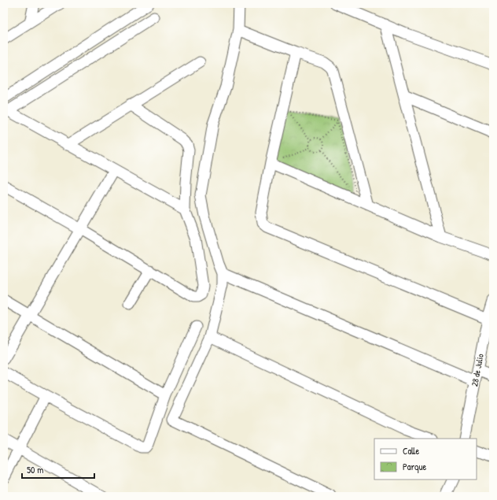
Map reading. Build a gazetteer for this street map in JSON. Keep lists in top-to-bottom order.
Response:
{
  "streets": {
    "street": ["28 de Julio"]
  },
  "legend": ["Calle", "Parque"],
  "scale_bar": "50 m"
}
